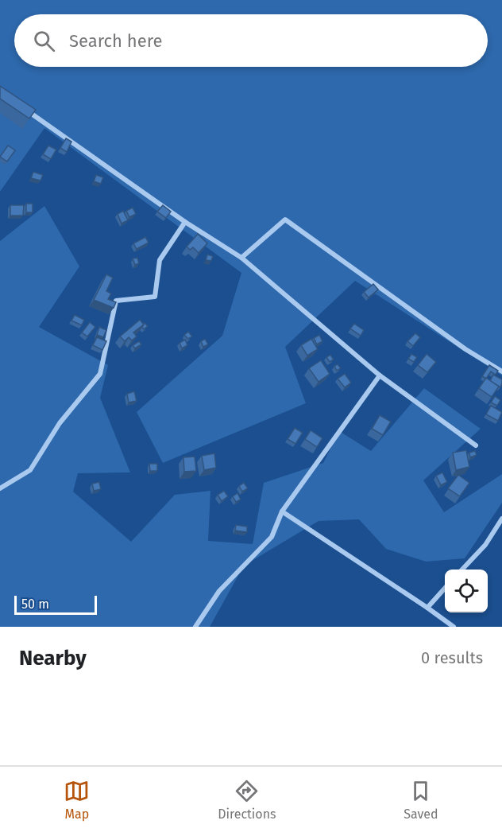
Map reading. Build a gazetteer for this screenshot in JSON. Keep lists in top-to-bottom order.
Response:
{
  "scale_bar": "50 m",
  "page": {
    "search": "Search here",
    "scale": "50 m",
    "heading": ["Nearby", "0 results"],
    "nav": ["Map", "Directions", "Saved"]
  }
}
